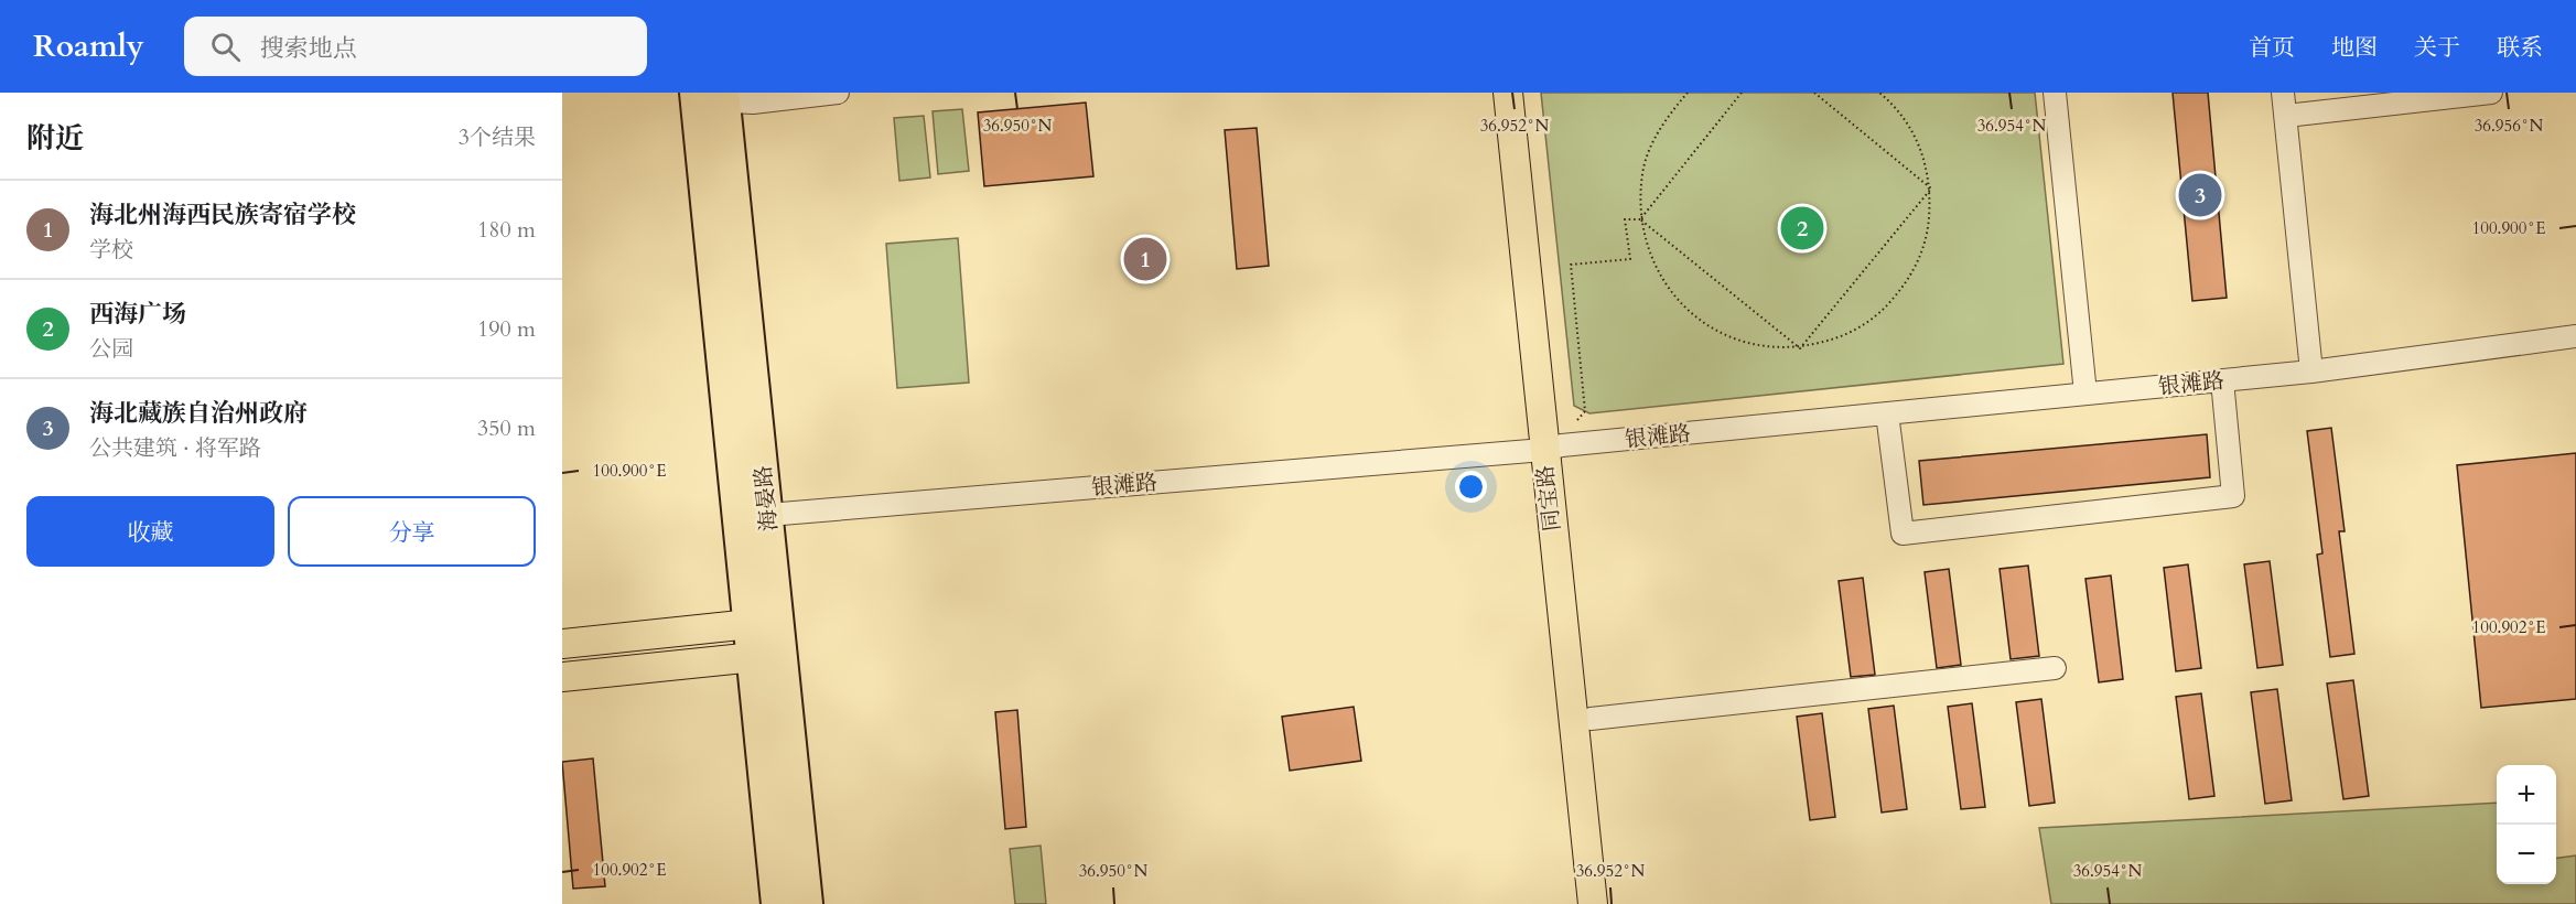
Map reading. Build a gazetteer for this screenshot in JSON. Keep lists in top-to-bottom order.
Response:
{
  "streets": {
    "highway": ["海晏路"],
    "main road": ["同宝路"],
    "street": ["银滩路"]
  },
  "crossings": [
    ["银滩路", "海晏路"],
    ["银滩路", "同宝路"]
  ],
  "page": {
    "header": "Roamly",
    "search": "搜索地点",
    "nav": [
      "首页",
      "地图",
      "关于",
      "联系"
    ],
    "heading": ["附近", "3个结果"],
    "pins": ["3", "2", "1"],
    "list": [
      {
        "mark": "1",
        "name": "海北州海西民族寄宿学校",
        "note": "学校",
        "value": "180 m"
      },
      {
        "mark": "2",
        "name": "西海广场",
        "note": "公园",
        "value": "190 m"
      },
      {
        "mark": "3",
        "name": "海北藏族自治州政府",
        "note": "公共建筑 · 将军路",
        "value": "350 m"
      }
    ],
    "buttons": ["收藏", "分享"],
    "map_buttons": ["+", "−"]
  },
  "coordinates": [
    "36.950°N",
    "36.952°N",
    "36.954°N",
    "36.956°N",
    "100.900°E",
    "100.902°E"
  ]
}
